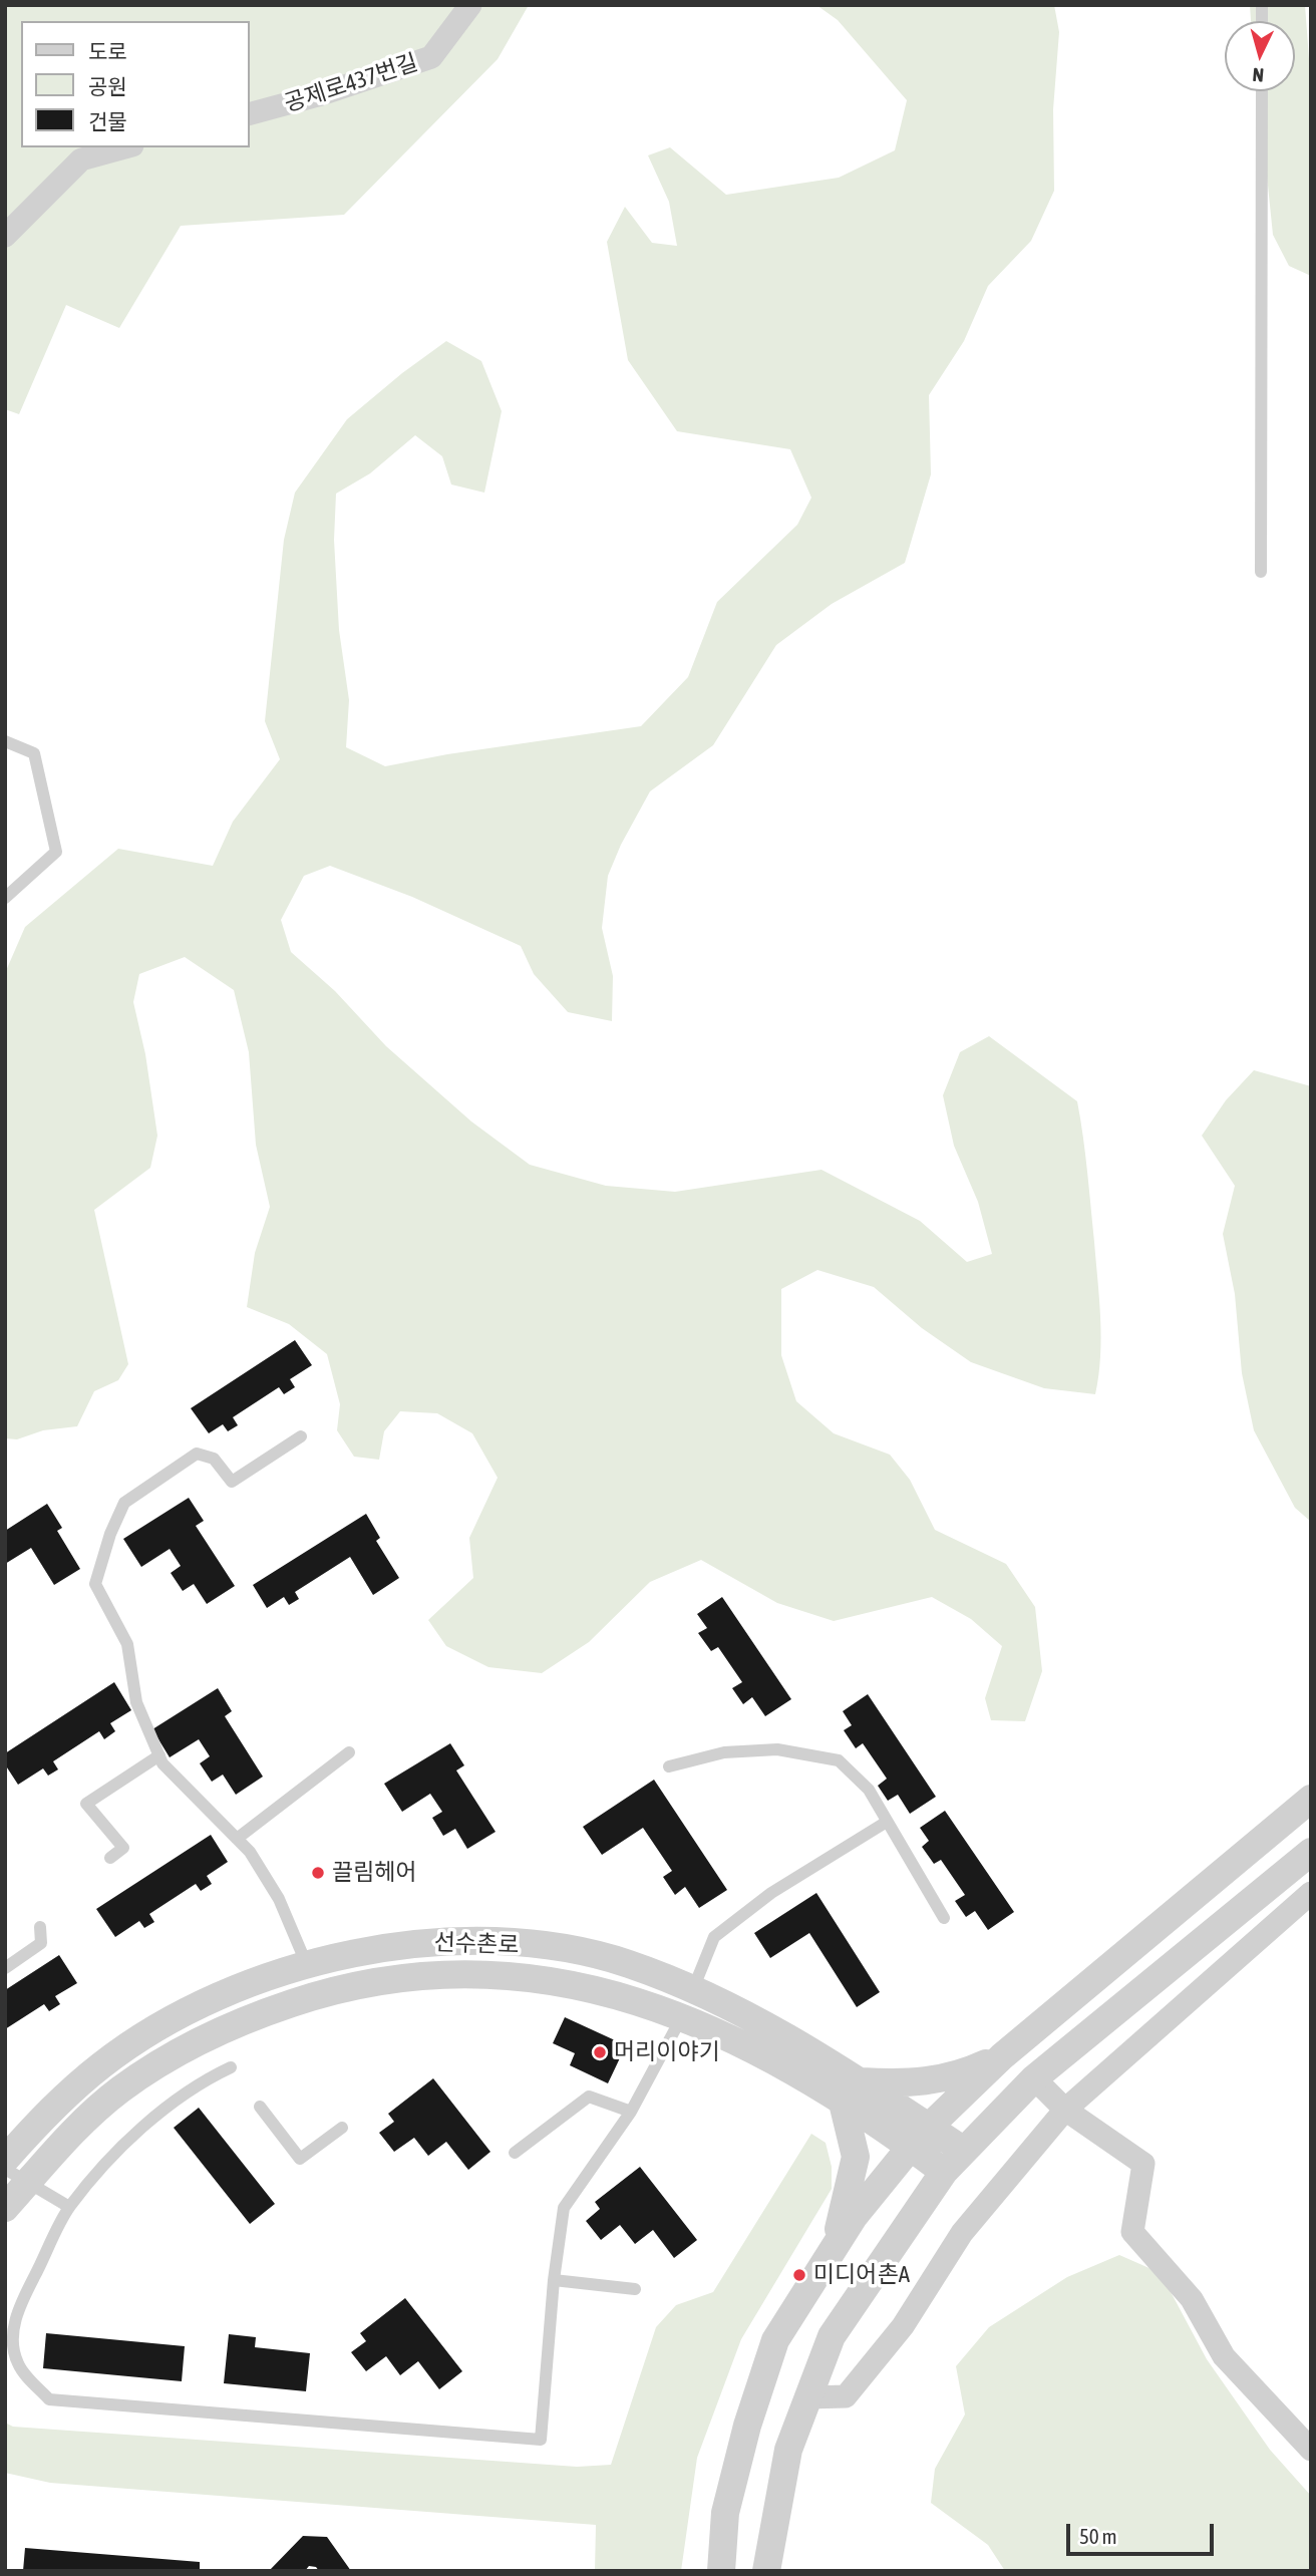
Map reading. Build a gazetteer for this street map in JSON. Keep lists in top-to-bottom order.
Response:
{
  "streets": {
    "street": ["공제로437번길", "선수촌로"]
  },
  "places": ["끌림헤어", "머리이야기", "미디어촌A"],
  "legend": ["도로", "공원", "건물"],
  "scale_bar": "50 m",
  "north": "bottom"
}
